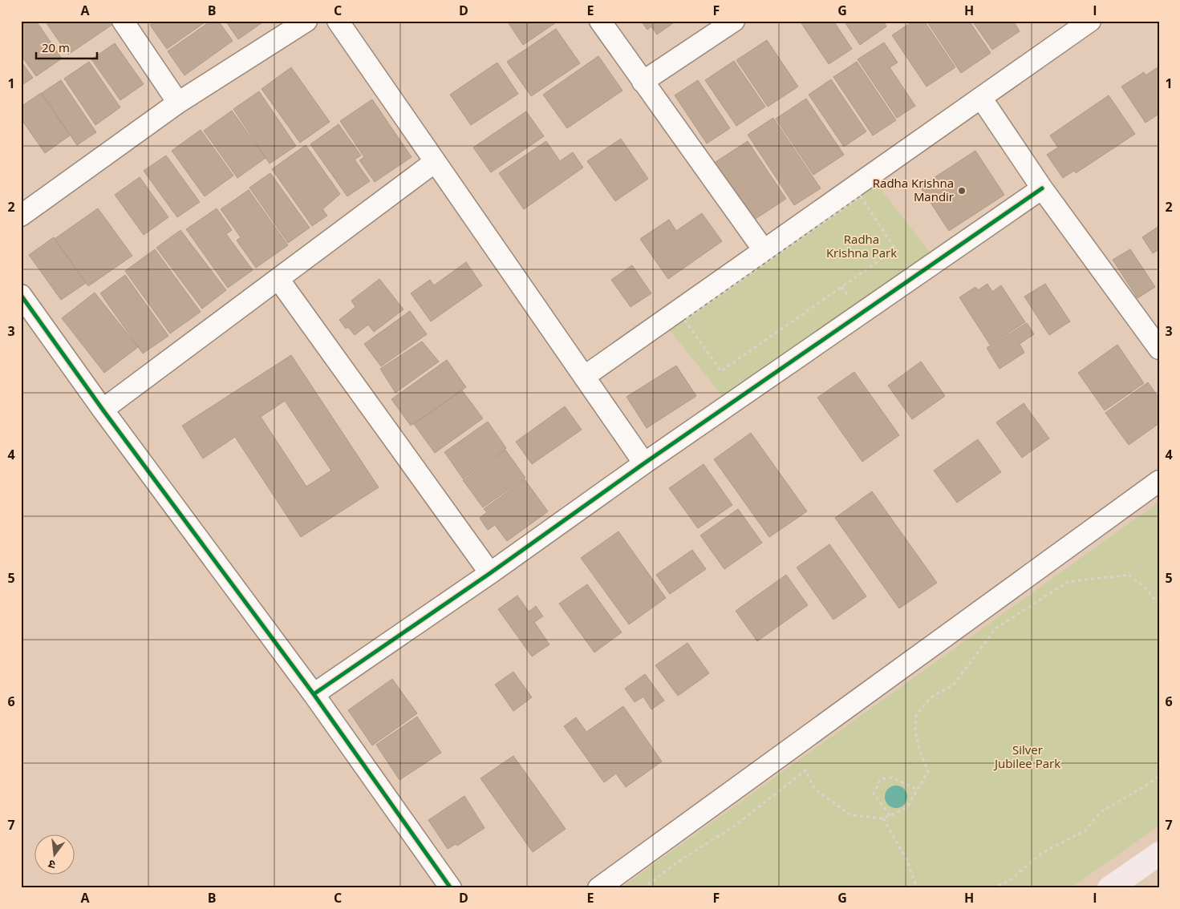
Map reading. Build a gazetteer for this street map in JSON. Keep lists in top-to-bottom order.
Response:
{
  "parks": ["Radha Krishna Park", "Silver Jubilee Park"],
  "places": ["Radha Krishna Mandir"],
  "scale_bar": "20 m",
  "north": "bottom",
  "grid": {
    "columns": [
      "A",
      "B",
      "C",
      "D",
      "E",
      "F",
      "G",
      "H",
      "I"
    ],
    "rows": [
      "1",
      "2",
      "3",
      "4",
      "5",
      "6",
      "7"
    ]
  }
}
